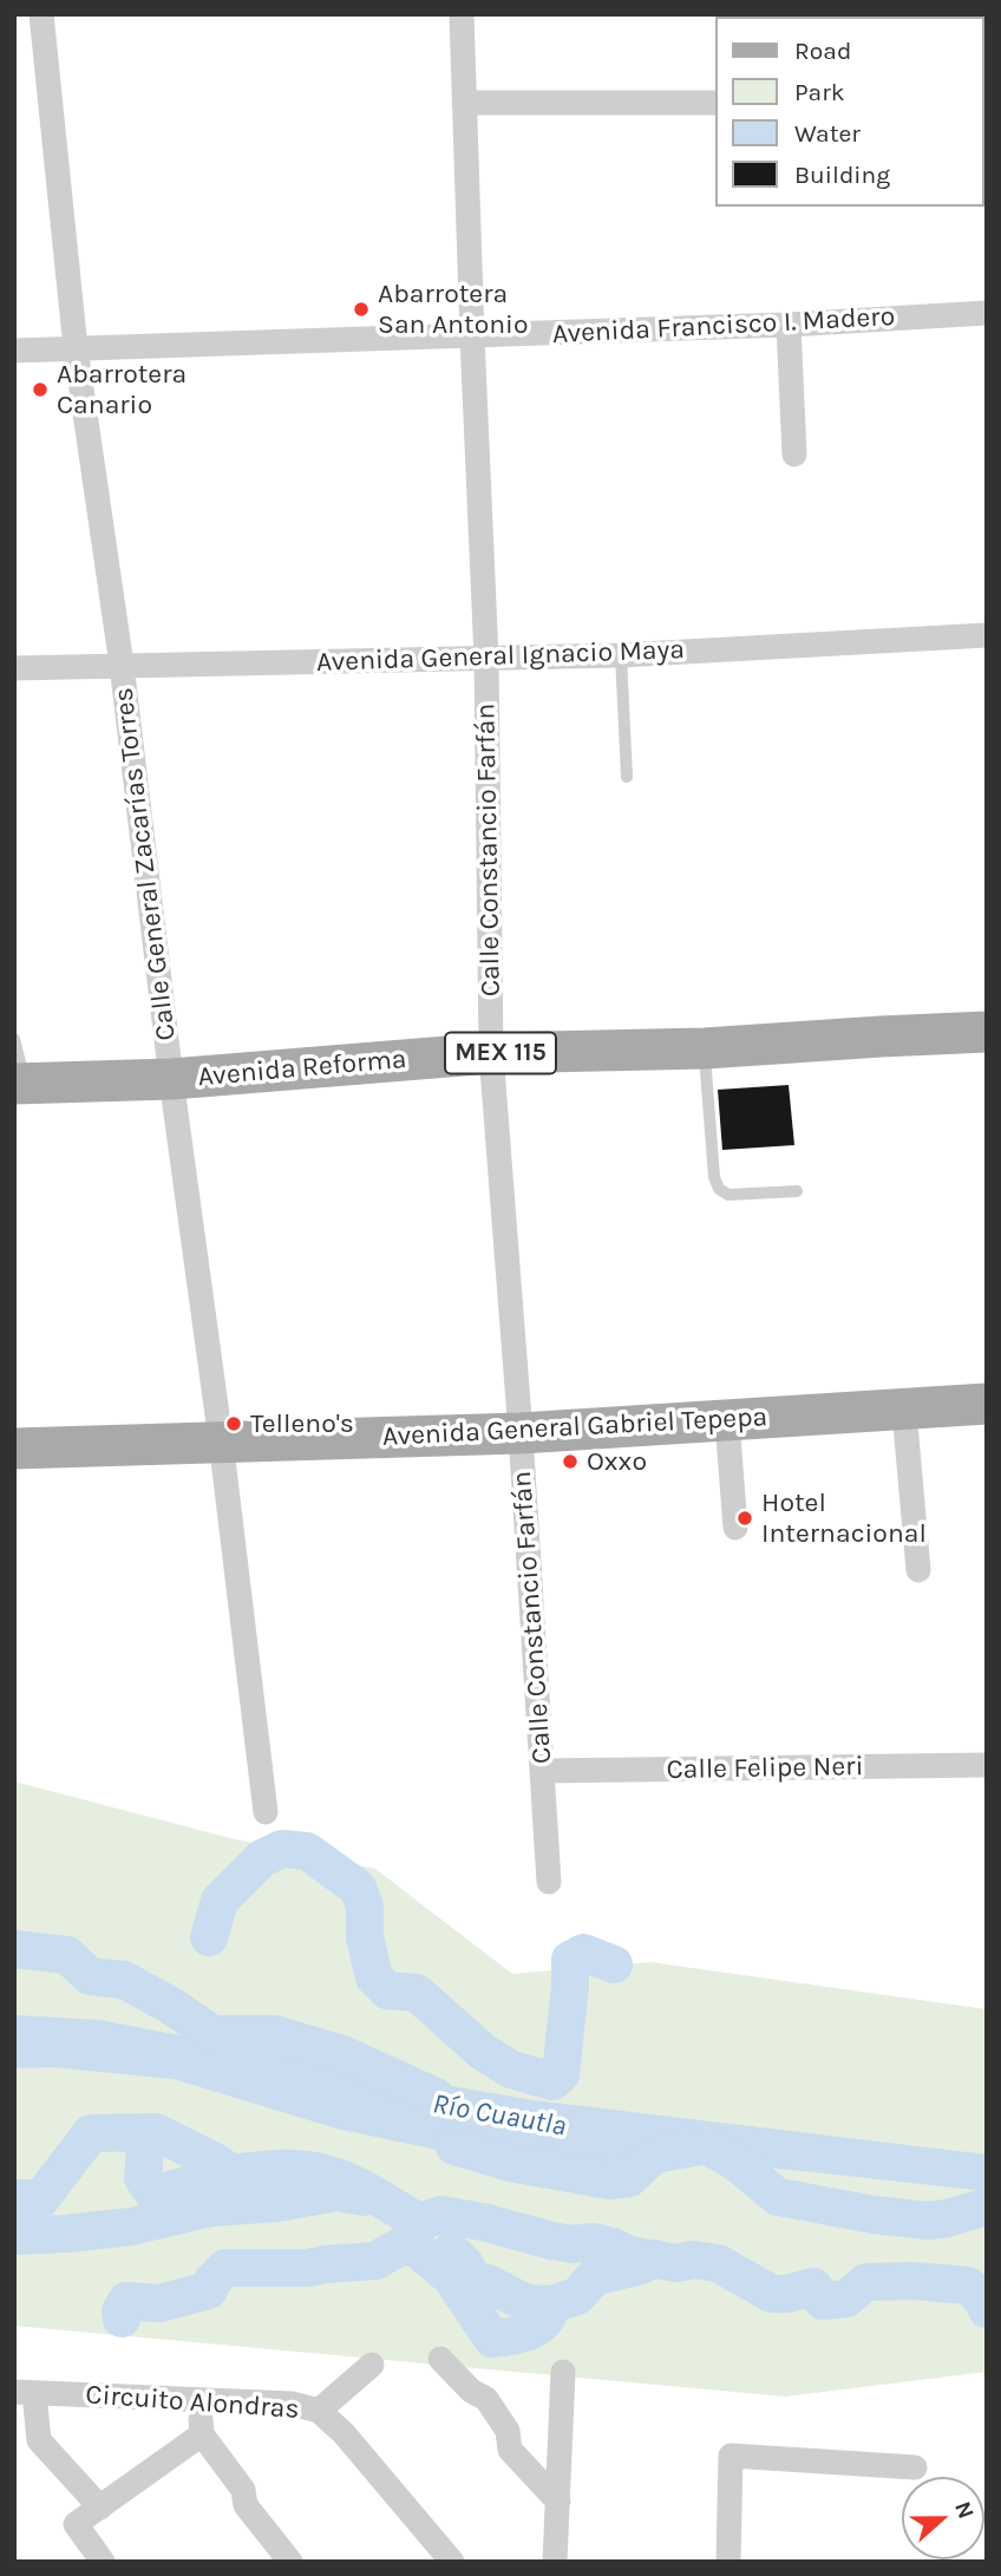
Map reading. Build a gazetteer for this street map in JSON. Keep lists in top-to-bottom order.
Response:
{
  "streets": {
    "main road": ["MEX 115", "Avenida Reforma", "Avenida General Gabriel Tepepa"],
    "street": [
      "Avenida Francisco I. Madero",
      "Avenida General Ignacio Maya",
      "Calle Constancio Farfán",
      "Calle General Zacarías Torres",
      "Calle Felipe Neri",
      "Circuito Alondras"
    ]
  },
  "crossings": [
    ["Avenida Francisco I. Madero", "Calle Constancio Farfán"],
    ["Avenida Francisco I. Madero", "Calle General Zacarías Torres"],
    ["Avenida General Ignacio Maya", "Calle Constancio Farfán"],
    ["Avenida General Ignacio Maya", "Calle General Zacarías Torres"],
    ["Calle Constancio Farfán", "Avenida Reforma"],
    ["Calle Constancio Farfán", "Avenida General Gabriel Tepepa"],
    ["Calle Constancio Farfán", "Calle Felipe Neri"],
    ["Calle General Zacarías Torres", "Avenida Reforma"],
    ["Calle General Zacarías Torres", "Avenida General Gabriel Tepepa"]
  ],
  "water": ["Río Cuautla"],
  "places": [
    "Abarrotera San Antonio",
    "Abarrotera Canario",
    "Telleno's",
    "Oxxo",
    "Hotel Internacional"
  ],
  "legend": [
    "Road",
    "Park",
    "Water",
    "Building"
  ],
  "north": "right"
}
